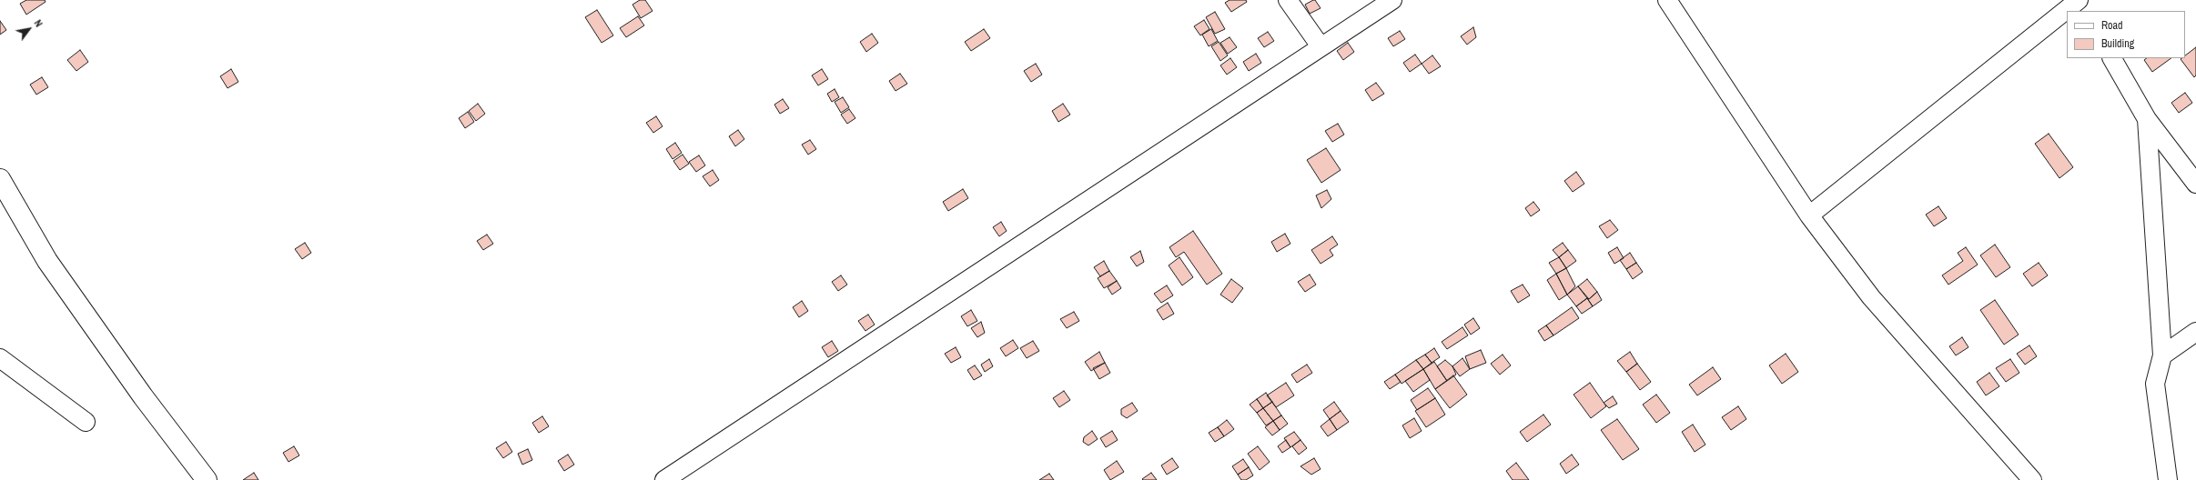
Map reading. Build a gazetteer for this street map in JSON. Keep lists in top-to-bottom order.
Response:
{
  "legend": ["Road", "Building"],
  "north": "top right"
}
